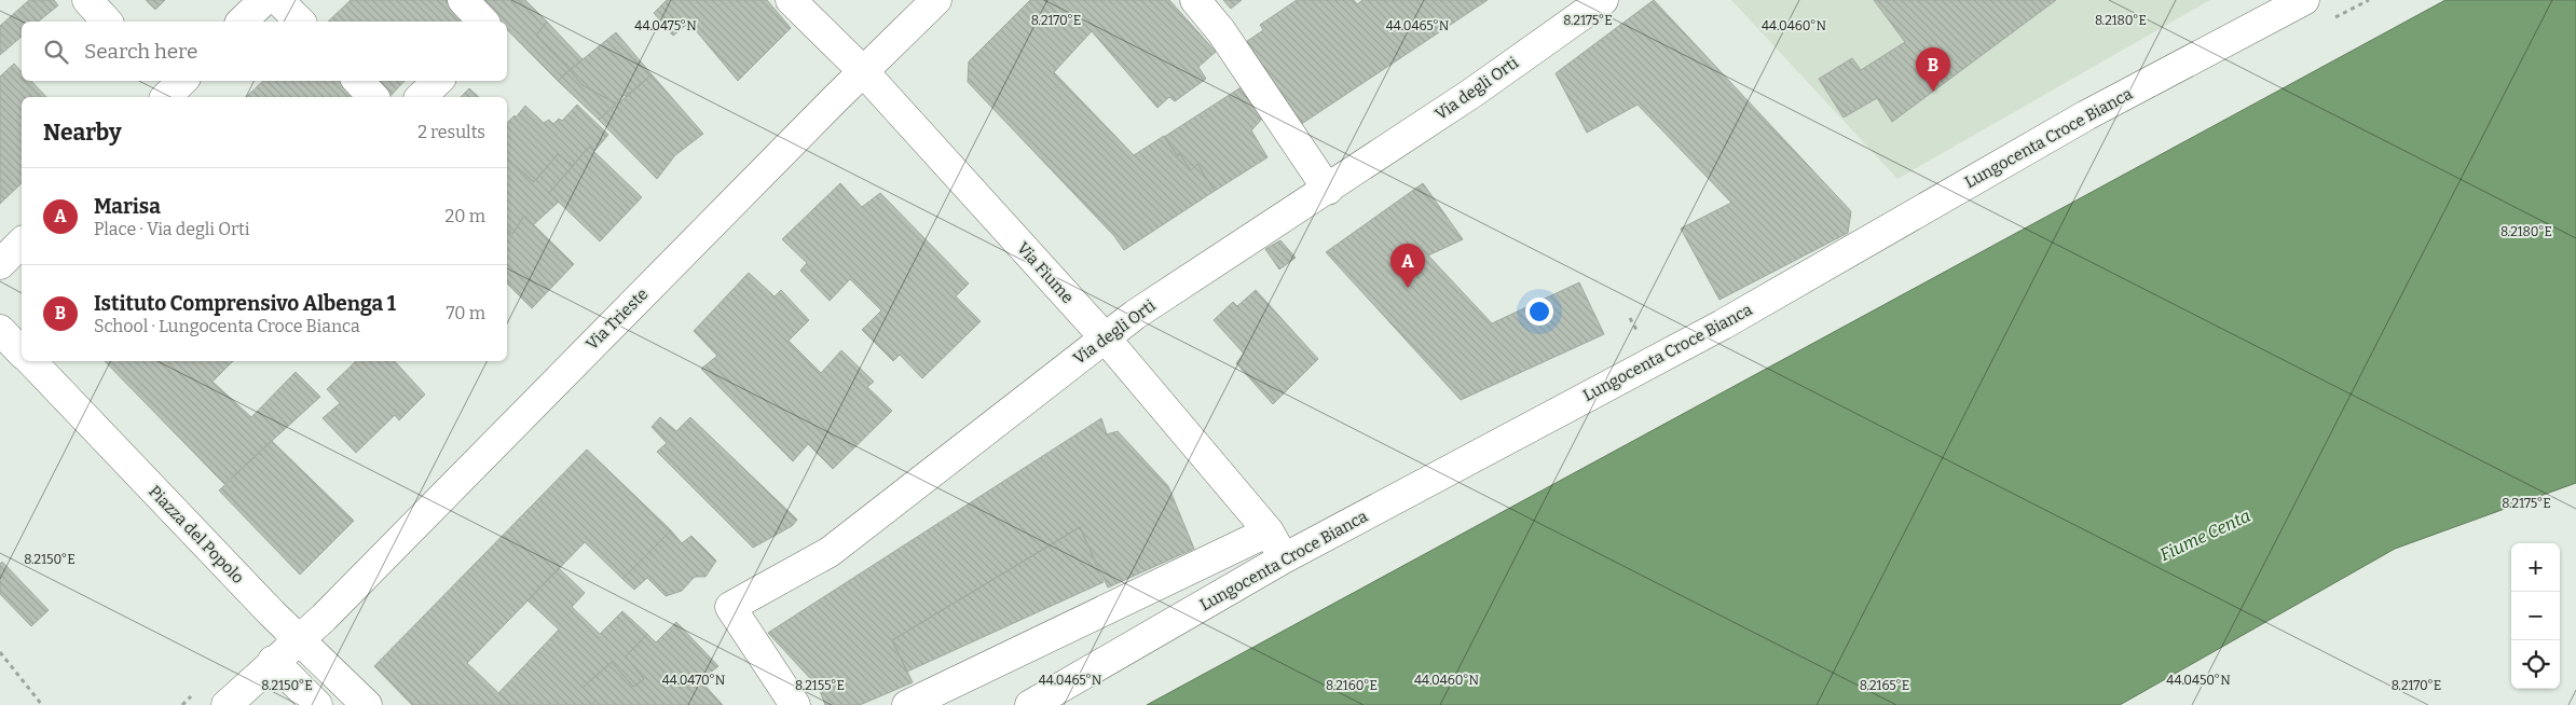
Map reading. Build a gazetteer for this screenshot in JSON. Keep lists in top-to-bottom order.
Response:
{
  "streets": {
    "street": [
      "Via degli Orti",
      "Lungocenta Croce Bianca",
      "Via Fiume",
      "Via Trieste",
      "Piazza del Popolo"
    ]
  },
  "crossings": [
    ["Via degli Orti", "Via Fiume"],
    ["Lungocenta Croce Bianca", "Via Fiume"],
    ["Via Fiume", "Via Trieste"],
    ["Via Trieste", "Piazza del Popolo"]
  ],
  "water": ["Fiume Centa"],
  "page": {
    "search": "Search here",
    "pins": ["B", "A"],
    "heading": ["Nearby", "2 results"],
    "list": [
      {
        "mark": "A",
        "name": "Marisa",
        "note": "Place · Via degli Orti",
        "value": "20 m"
      },
      {
        "mark": "B",
        "name": "Istituto Comprensivo Albenga 1",
        "note": "School · Lungocenta Croce Bianca",
        "value": "70 m"
      }
    ],
    "map_buttons": ["+", "−"]
  },
  "coordinates": [
    "8.2180°E",
    "8.2175°E",
    "8.2170°E",
    "44.0475°N",
    "44.0465°N",
    "44.0460°N",
    "8.2150°E",
    "44.0470°N",
    "44.0450°N",
    "8.2155°E",
    "8.2160°E",
    "8.2165°E"
  ]
}
